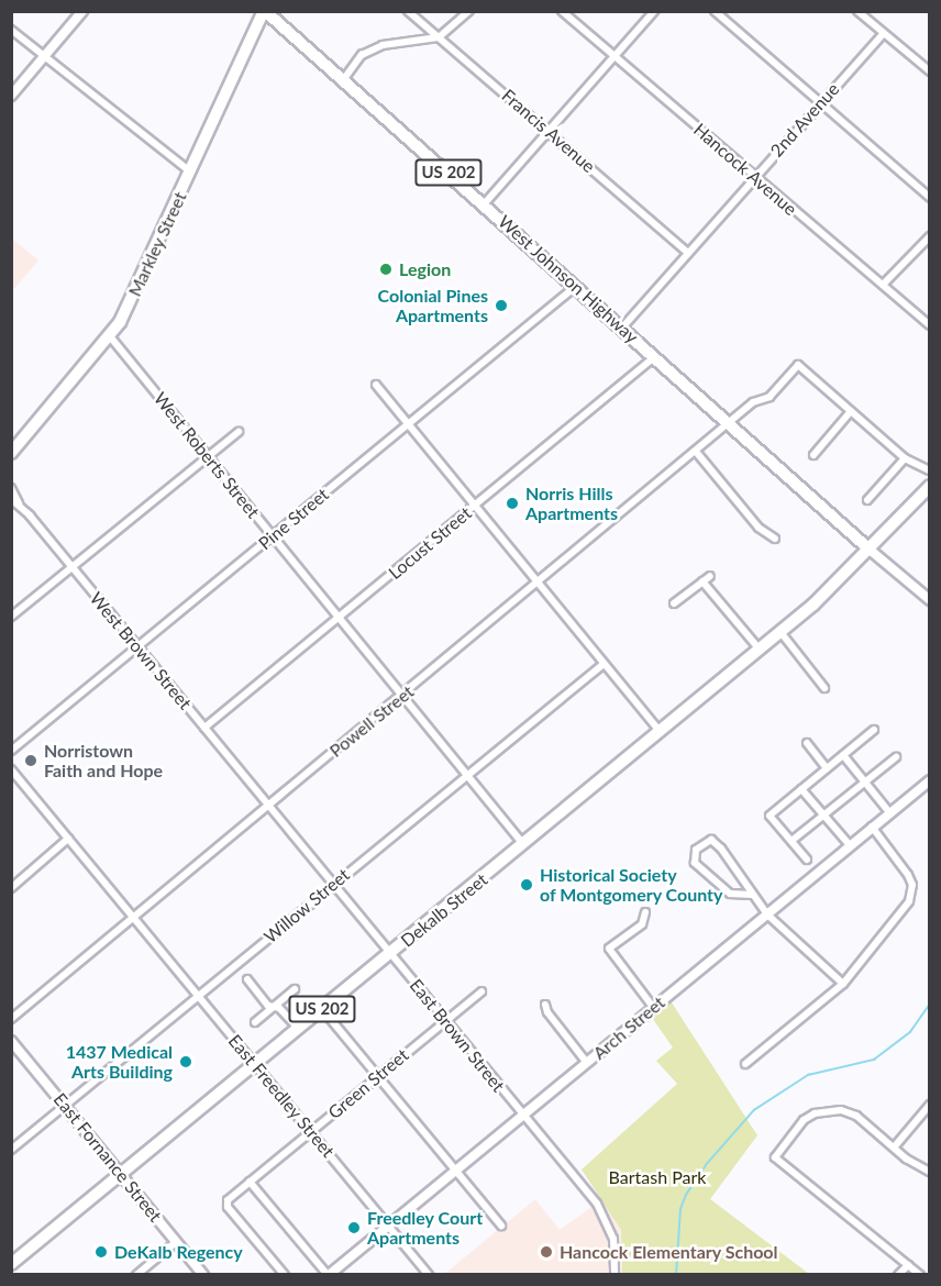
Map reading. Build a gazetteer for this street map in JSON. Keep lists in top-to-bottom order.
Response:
{
  "streets": {
    "highway": [
      "US 202",
      "Markley Street",
      "West Johnson Highway",
      "Dekalb Street"
    ],
    "street": [
      "2nd Avenue",
      "Francis Avenue",
      "Hancock Avenue",
      "West Roberts Street",
      "Pine Street",
      "Locust Street",
      "West Brown Street",
      "Powell Street",
      "Willow Street",
      "Arch Street",
      "East Brown Street",
      "Green Street",
      "East Freedley Street",
      "East Fornance Street"
    ]
  },
  "crossings": [
    ["2nd Avenue", "Francis Avenue"],
    ["2nd Avenue", "Hancock Avenue"],
    ["2nd Avenue", "West Johnson Highway"],
    ["US 202", "West Johnson Highway"],
    ["US 202", "Dekalb Street"],
    ["Markley Street", "West Johnson Highway"],
    ["Markley Street", "West Roberts Street"],
    ["West Johnson Highway", "Pine Street"],
    ["West Johnson Highway", "Locust Street"],
    ["West Johnson Highway", "Powell Street"],
    ["West Johnson Highway", "Dekalb Street"],
    ["West Roberts Street", "Pine Street"],
    ["West Roberts Street", "Locust Street"],
    ["West Roberts Street", "Powell Street"],
    ["West Roberts Street", "Willow Street"],
    ["West Roberts Street", "Dekalb Street"],
    ["Pine Street", "West Brown Street"],
    ["Locust Street", "West Brown Street"],
    ["West Brown Street", "Powell Street"],
    ["West Brown Street", "East Brown Street"],
    ["Powell Street", "East Brown Street"],
    ["Powell Street", "East Freedley Street"],
    ["Willow Street", "East Brown Street"],
    ["Willow Street", "East Freedley Street"],
    ["Willow Street", "East Fornance Street"],
    ["Dekalb Street", "East Brown Street"],
    ["Dekalb Street", "East Freedley Street"],
    ["Dekalb Street", "East Fornance Street"],
    ["Arch Street", "East Brown Street"],
    ["Arch Street", "East Freedley Street"],
    ["East Brown Street", "Green Street"],
    ["Green Street", "East Freedley Street"]
  ],
  "parks": ["Bartash Park"],
  "places": [
    "Legion",
    "Colonial Pines Apartments",
    "Norris Hills Apartments",
    "Norristown Faith and Hope",
    "Historical Society of Montgomery County",
    "1437 Medical Arts Building",
    "Freedley Court Apartments",
    "DeKalb Regency",
    "Hancock Elementary School"
  ]
}
